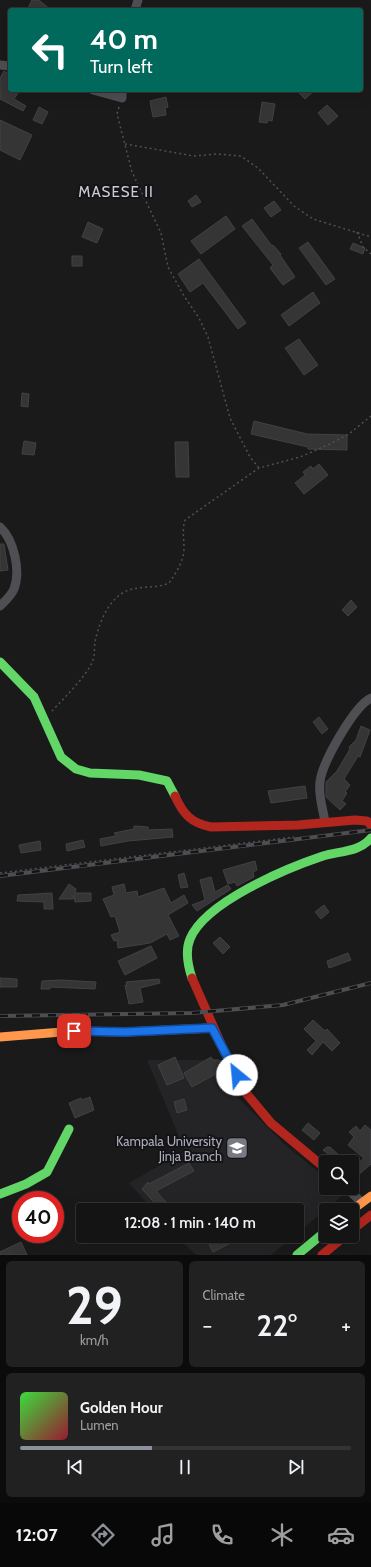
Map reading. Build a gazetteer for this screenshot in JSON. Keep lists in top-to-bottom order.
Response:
{
  "districts": ["MASESE II"],
  "places": {
    "school or university": ["Kampala University Jinja Branch"]
  },
  "page": {
    "turn": ["40 m", "Turn left"],
    "limit": "40",
    "trip": "12:08 · 1 min · 140 m",
    "tile": [
      ["29", "km/h"],
      "Climate"
    ],
    "heat": ["−", "22°", "+"],
    "song": ["Golden Hour", "Lumen"],
    "tabs": "12:07"
  }
}
